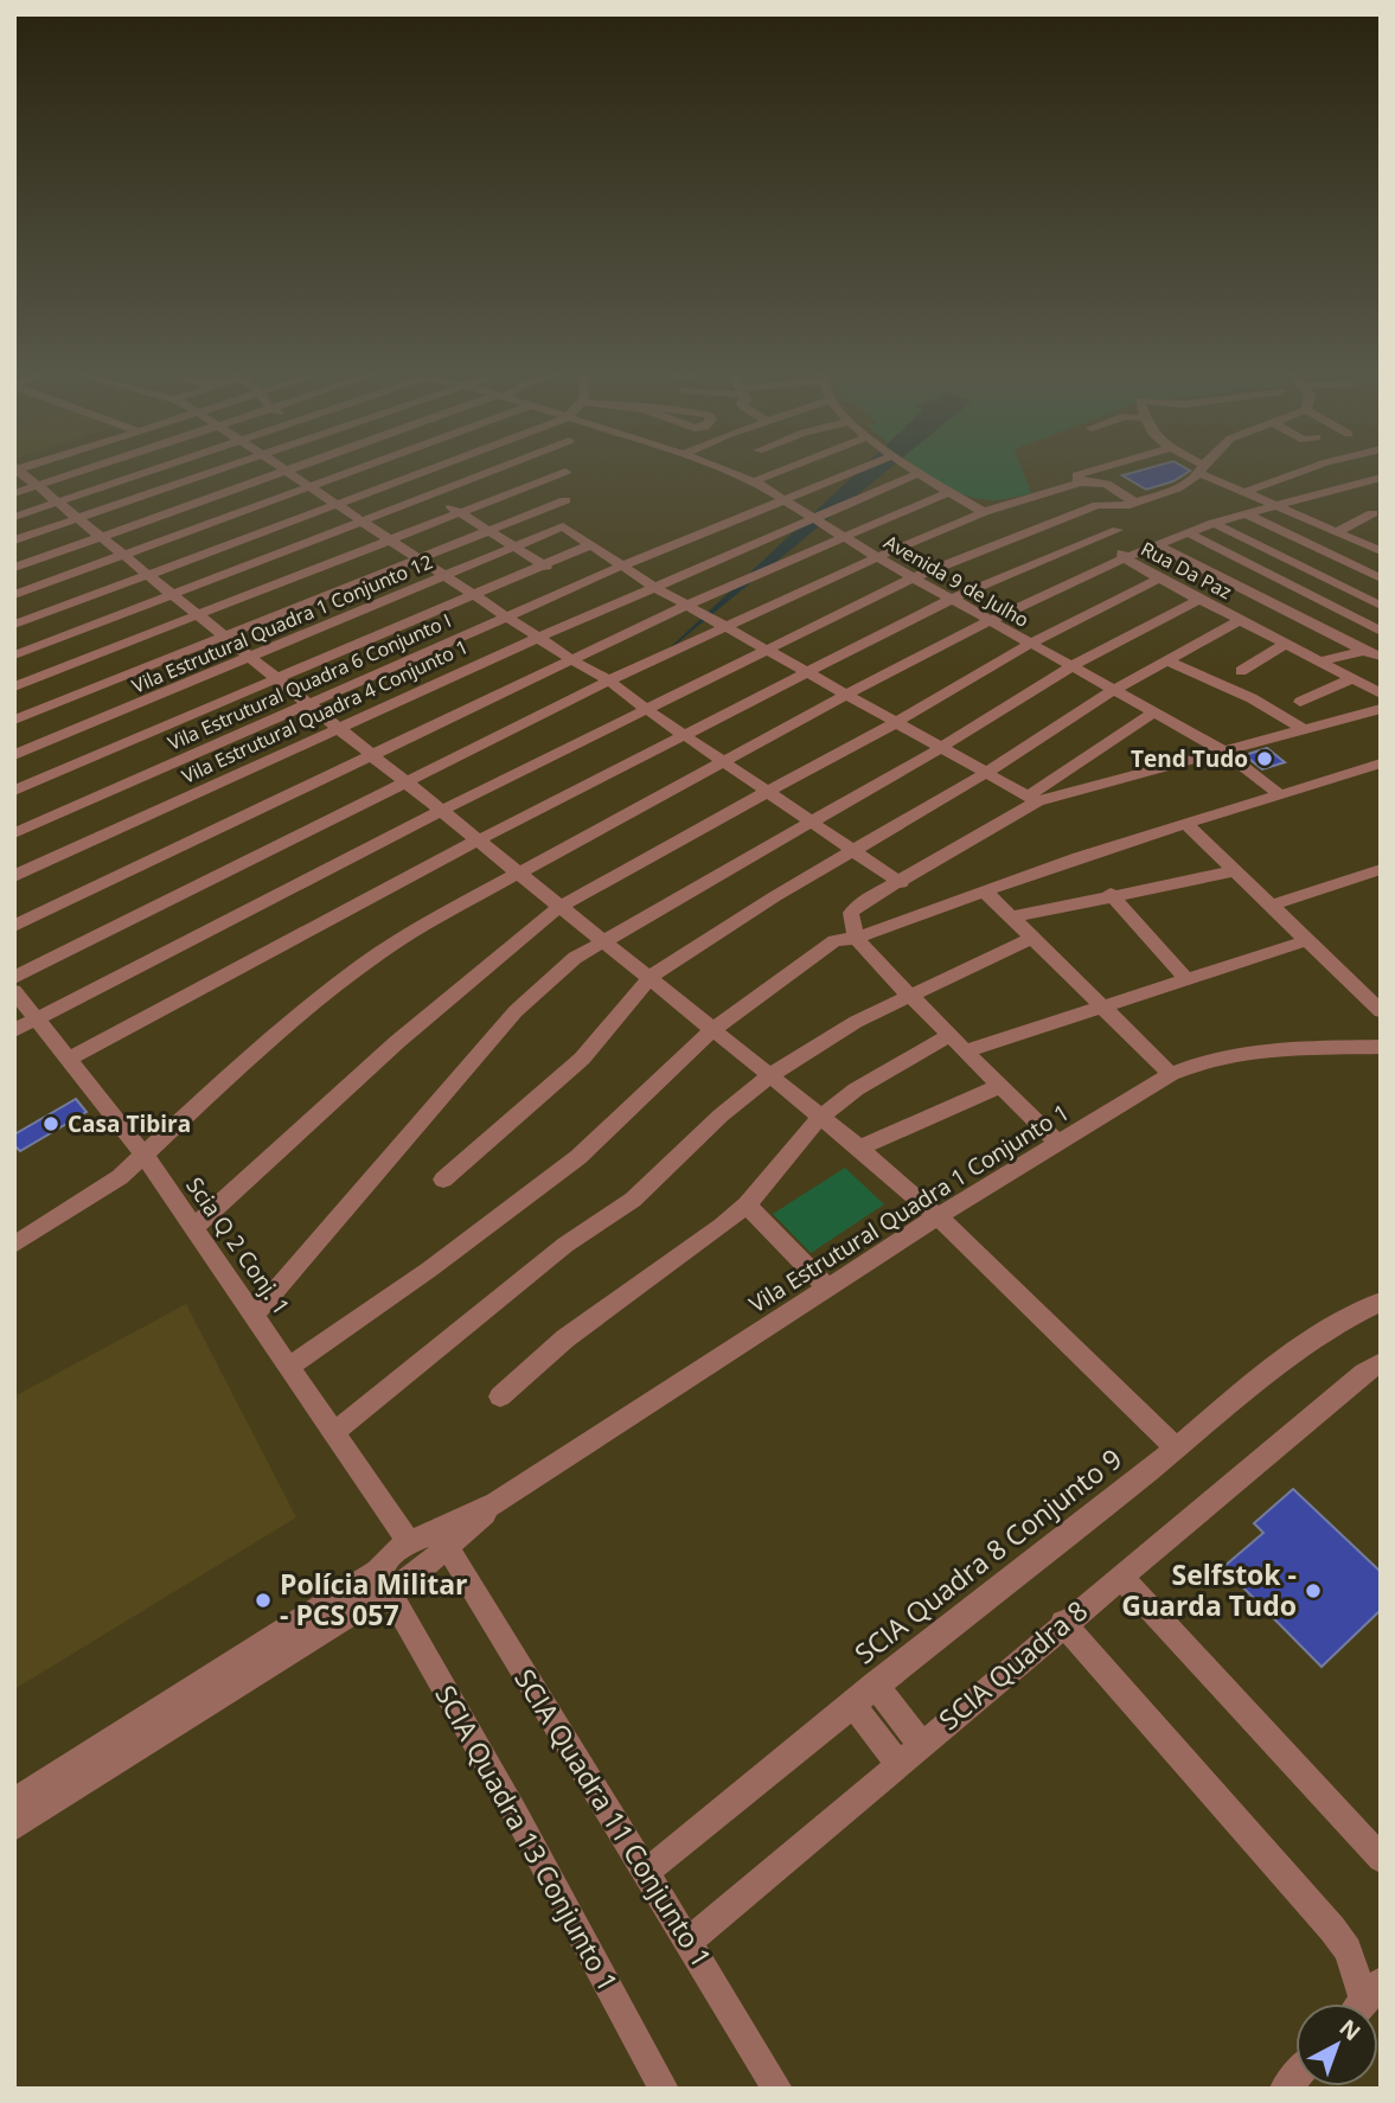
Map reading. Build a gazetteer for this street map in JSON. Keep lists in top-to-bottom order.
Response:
{
  "streets": {
    "street": [
      "Rua Da Paz",
      "Avenida 9 de Julho",
      "Vila Estrutural Quadra 1 Conjunto 12",
      "Vila Estrutural Quadra 6 Conjunto I",
      "Vila Estrutural Quadra 4 Conjunto 1",
      "Vila Estrutural Quadra 1 Conjunto 1",
      "Scia Q 2 Conj. 1",
      "SCIA Quadra 8 Conjunto 9",
      "SCIA Quadra 8",
      "SCIA Quadra 11 Conjunto 1",
      "SCIA Quadra 13 Conjunto 1"
    ]
  },
  "crossings": [
    ["Avenida 9 de Julho", "Vila Estrutural Quadra 6 Conjunto I"],
    ["Avenida 9 de Julho", "Vila Estrutural Quadra 4 Conjunto 1"],
    ["Vila Estrutural Quadra 1 Conjunto 1", "SCIA Quadra 11 Conjunto 1"],
    ["Vila Estrutural Quadra 1 Conjunto 1", "SCIA Quadra 13 Conjunto 1"],
    ["SCIA Quadra 8 Conjunto 9", "SCIA Quadra 11 Conjunto 1"],
    ["SCIA Quadra 8", "SCIA Quadra 11 Conjunto 1"]
  ],
  "places": [
    "Tend Tudo",
    "Casa Tibira",
    "Selfstok - Guarda Tudo",
    "Polícia Militar - PCS 057"
  ],
  "north": "top right"
}
